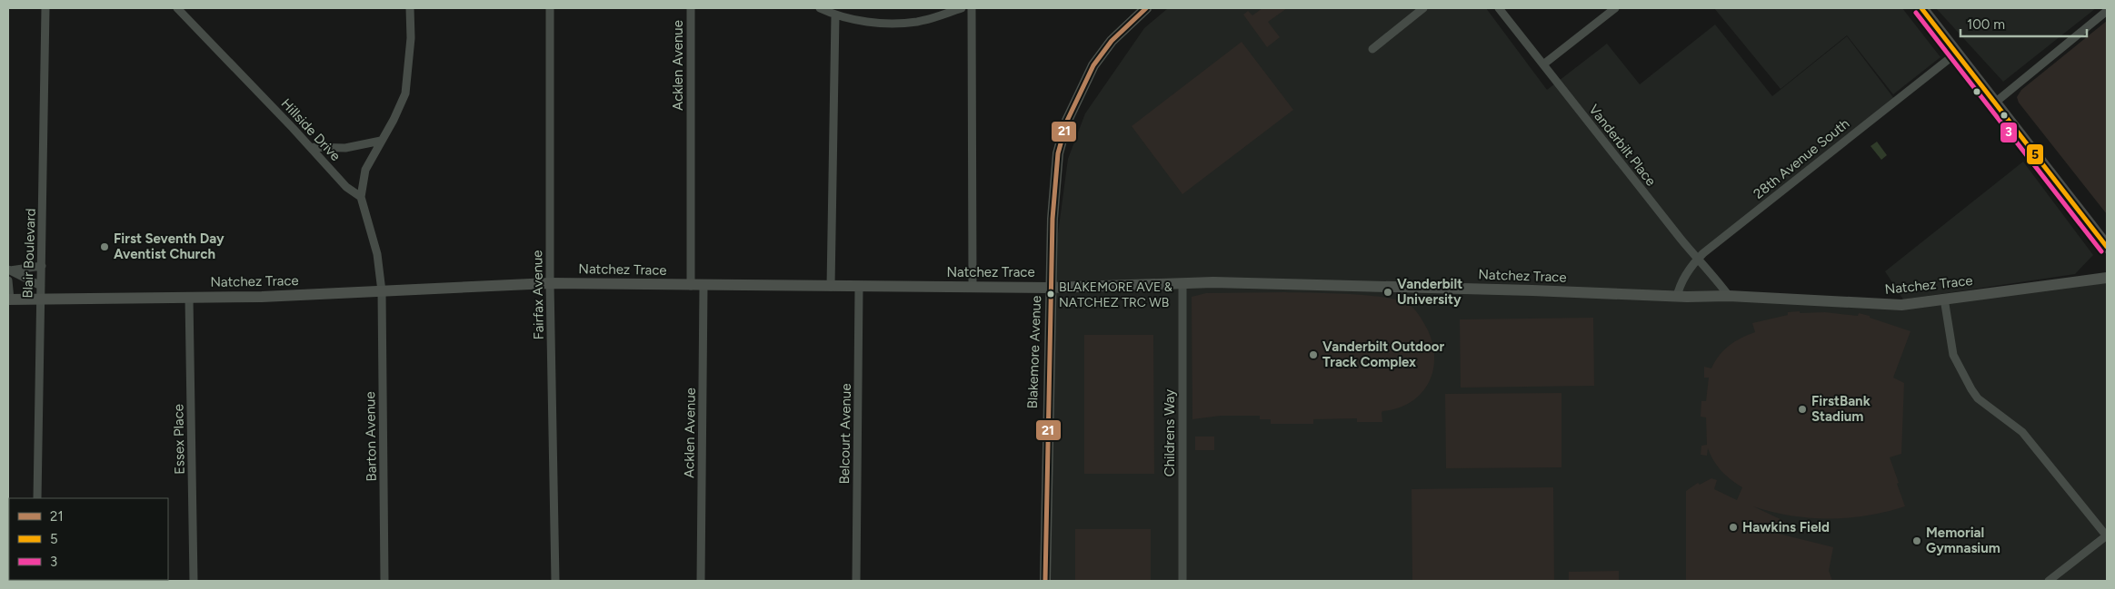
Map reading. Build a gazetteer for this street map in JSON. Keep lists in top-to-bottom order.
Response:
{
  "streets": {
    "main road": ["Natchez Trace", "Blakemore Avenue"],
    "street": [
      "Acklen Avenue",
      "Hillside Drive",
      "Vanderbilt Place",
      "28th Avenue South",
      "Blair Boulevard",
      "Fairfax Avenue",
      "Childrens Way",
      "Belcourt Avenue",
      "Barton Avenue",
      "Essex Place"
    ]
  },
  "crossings": [
    ["Acklen Avenue", "Natchez Trace"],
    ["Vanderbilt Place", "28th Avenue South"],
    ["Vanderbilt Place", "Natchez Trace"],
    ["28th Avenue South", "Natchez Trace"],
    ["Blair Boulevard", "Natchez Trace"],
    ["Natchez Trace", "Fairfax Avenue"],
    ["Natchez Trace", "Blakemore Avenue"],
    ["Natchez Trace", "Childrens Way"],
    ["Natchez Trace", "Belcourt Avenue"],
    ["Natchez Trace", "Barton Avenue"],
    ["Natchez Trace", "Essex Place"]
  ],
  "places": [
    "First Seventh Day Aventist Church",
    "Vanderbilt University",
    "BLAKEMORE AVE & NATCHEZ TRC WB",
    "Vanderbilt Outdoor Track Complex",
    "FirstBank Stadium",
    "Hawkins Field",
    "Memorial Gymnasium"
  ],
  "lines": ["transit line 21", "transit line 5", "transit line 3"],
  "legend": ["21", "5", "3"],
  "scale_bar": "100 m"
}
